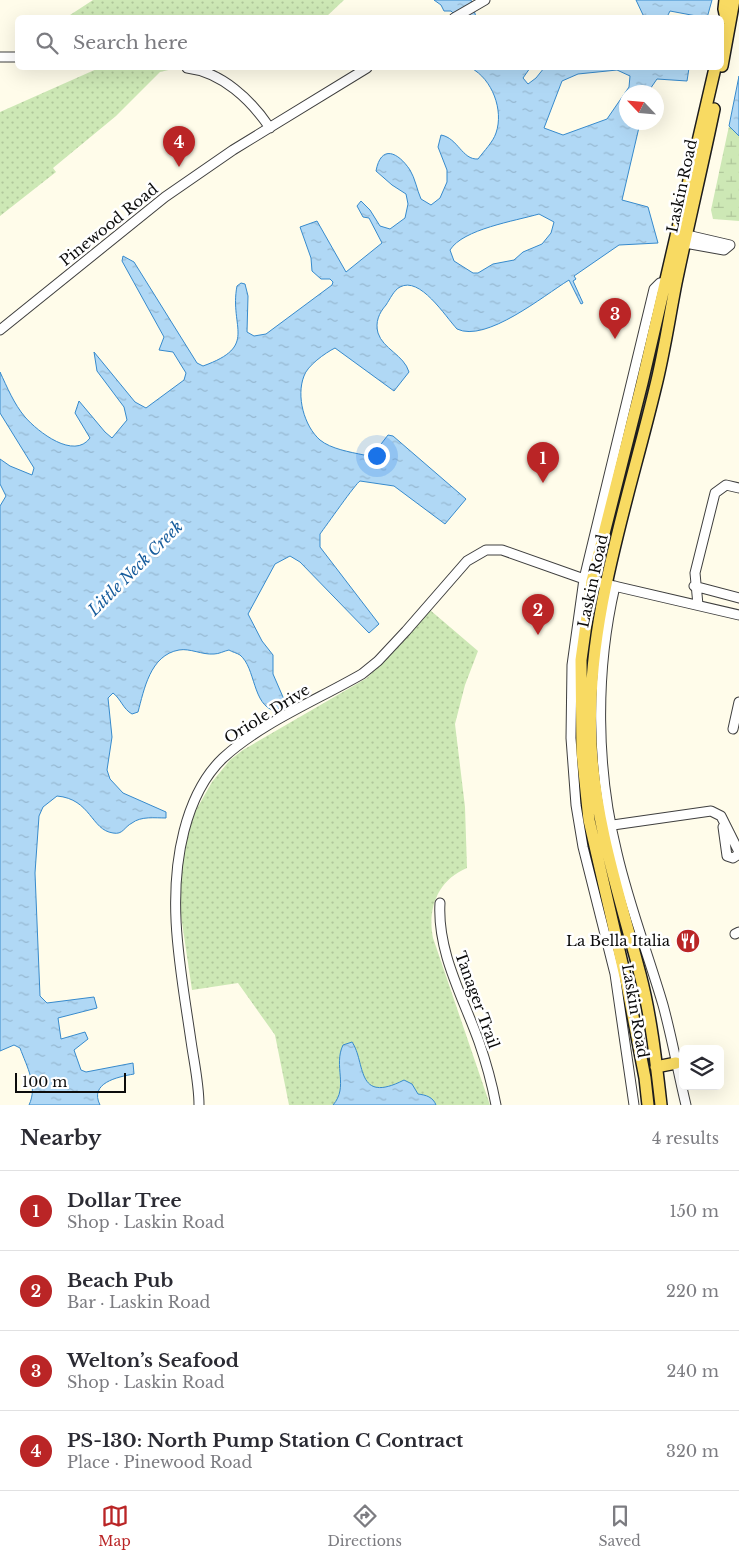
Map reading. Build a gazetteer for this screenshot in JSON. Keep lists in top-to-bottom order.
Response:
{
  "streets": {
    "main road": ["Laskin Road"],
    "street": ["Pinewood Road", "Oriole Drive", "Tanager Trail"]
  },
  "crossings": [
    ["Laskin Road", "Oriole Drive"]
  ],
  "water": ["Little Neck Creek"],
  "places": {
    "restaurant": ["La Bella Italia"]
  },
  "scale_bar": "100 m",
  "north": "top left",
  "page": {
    "search": "Search here",
    "pins": [
      "4",
      "3",
      "1",
      "2"
    ],
    "scale": "100 m",
    "heading": ["Nearby", "4 results"],
    "list": [
      {
        "mark": "1",
        "name": "Dollar Tree",
        "note": "Shop · Laskin Road",
        "value": "150 m"
      },
      {
        "mark": "2",
        "name": "Beach Pub",
        "note": "Bar · Laskin Road",
        "value": "220 m"
      },
      {
        "mark": "3",
        "name": "Welton’s Seafood",
        "note": "Shop · Laskin Road",
        "value": "240 m"
      },
      {
        "mark": "4",
        "name": "PS-130: North Pump Station C Contract",
        "note": "Place · Pinewood Road",
        "value": "320 m"
      }
    ],
    "nav": ["Map", "Directions", "Saved"]
  }
}
